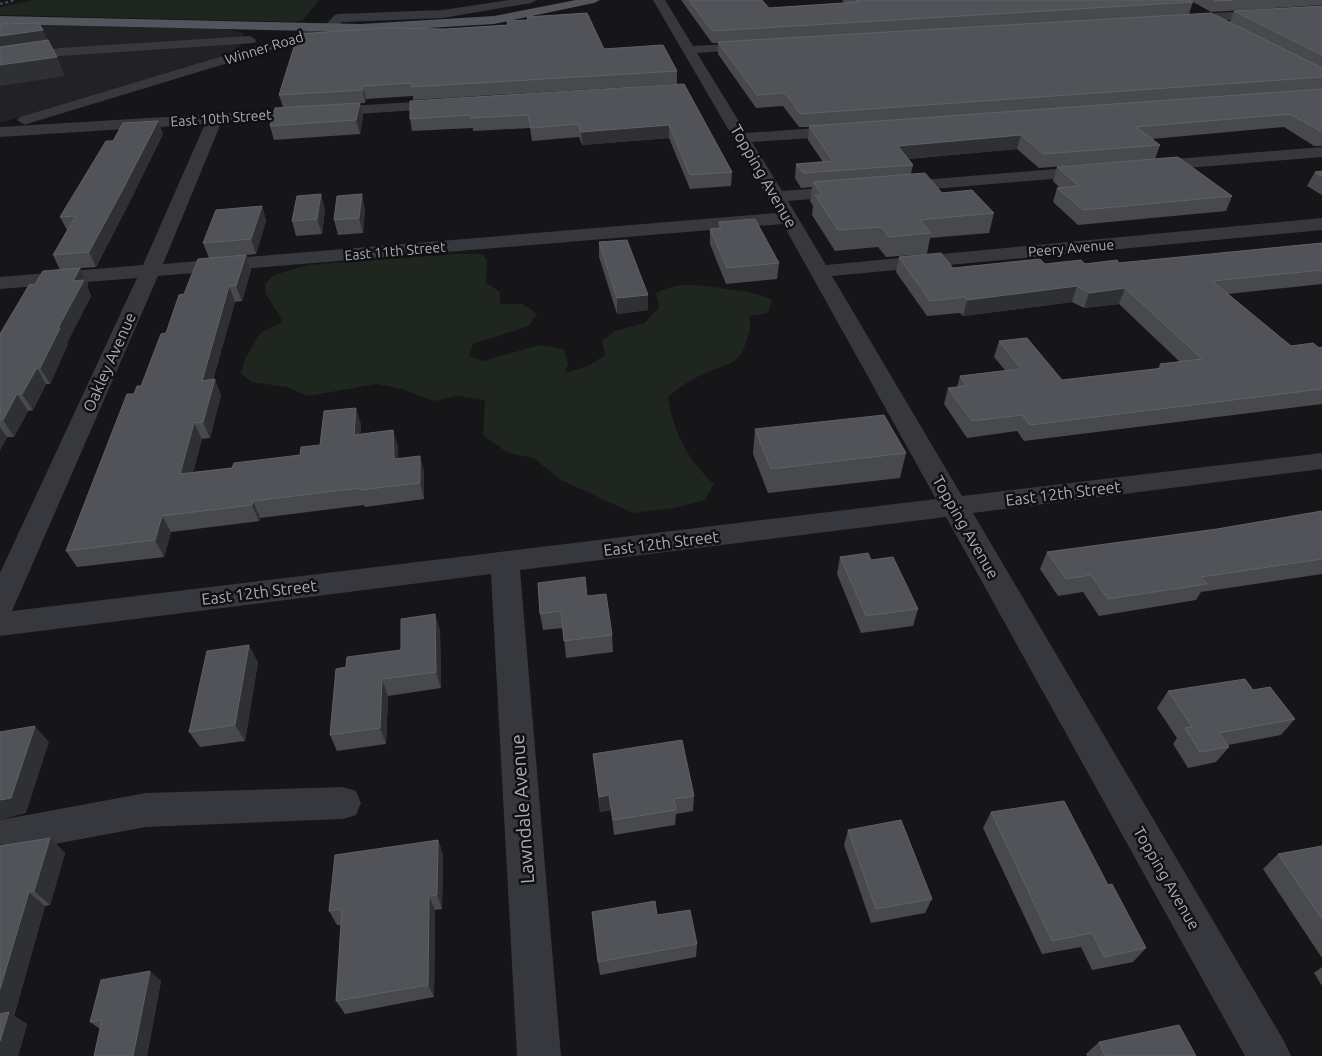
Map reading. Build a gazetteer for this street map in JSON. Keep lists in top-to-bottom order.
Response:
{
  "streets": {
    "main road": ["Winner Road"],
    "street": [
      "East 10th Street",
      "Topping Avenue",
      "Peery Avenue",
      "East 11th Street",
      "Oakley Avenue",
      "East 12th Street",
      "Lawndale Avenue"
    ]
  },
  "crossings": [
    ["East 10th Street", "Oakley Avenue"],
    ["Topping Avenue", "Peery Avenue"],
    ["Topping Avenue", "East 11th Street"],
    ["Topping Avenue", "East 12th Street"],
    ["East 11th Street", "Oakley Avenue"],
    ["East 12th Street", "Lawndale Avenue"]
  ]
}
